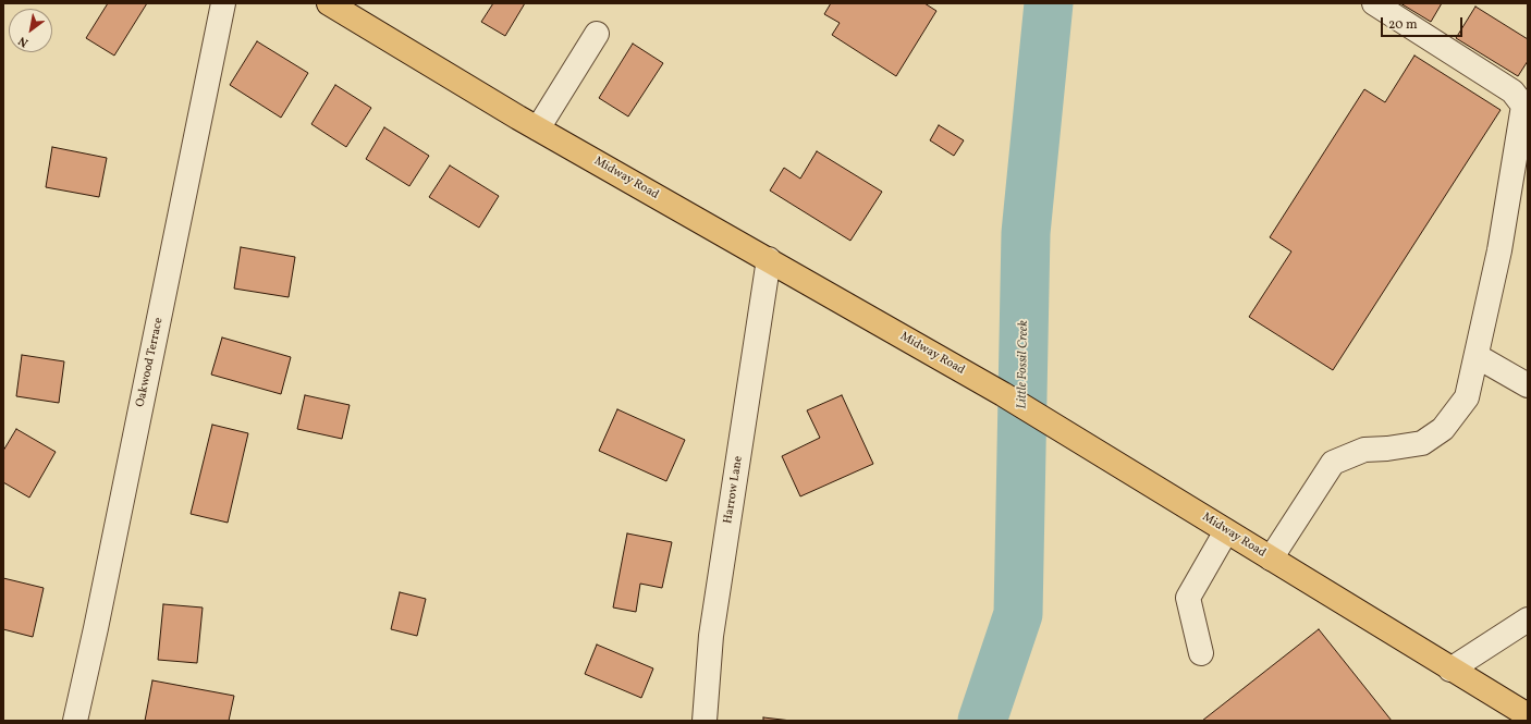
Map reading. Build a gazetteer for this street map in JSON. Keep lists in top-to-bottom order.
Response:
{
  "streets": {
    "main road": ["Midway Road"],
    "street": ["Oakwood Terrace", "Harrow Lane"]
  },
  "crossings": [
    ["Midway Road", "Harrow Lane"]
  ],
  "water": ["Little Fossil Creek"],
  "scale_bar": "20 m",
  "north": "bottom left"
}
